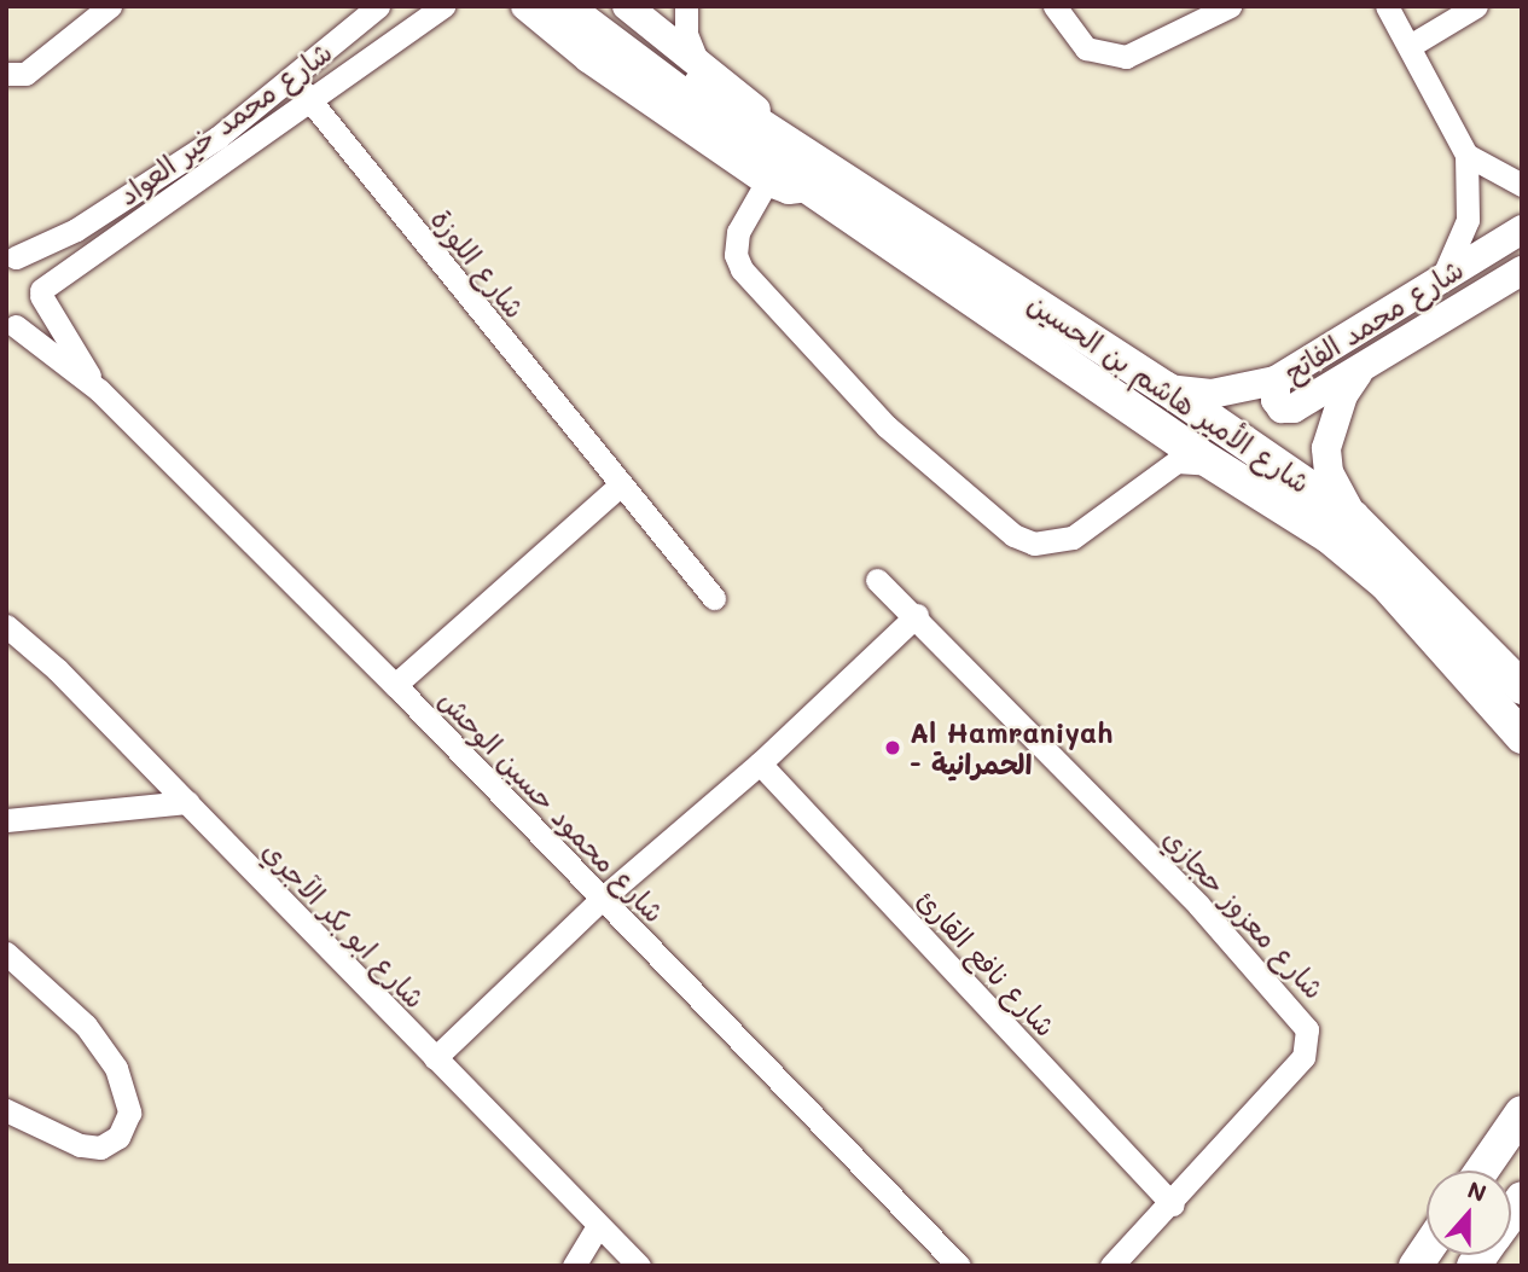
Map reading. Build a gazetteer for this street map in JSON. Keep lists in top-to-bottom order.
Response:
{
  "streets": {
    "highway": ["شارع الأمير هاشم بن الحسين"],
    "main road": ["شارع محمد الفاتح"],
    "street": [
      "شارع محمد خير العواد",
      "شارع اللوزة",
      "شارع محمود حسين الوحش",
      "شارع معزوز حجازي",
      "شارع ابو بكر الآجري",
      "شارع نافع القارئ"
    ]
  },
  "crossings": [
    ["شارع محمد خير العواد", "شارع اللوزة"],
    ["شارع محمد خير العواد", "شارع محمود حسين الوحش"],
    ["شارع محمد الفاتح", "شارع الأمير هاشم بن الحسين"],
    ["شارع معزوز حجازي", "شارع نافع القارئ"]
  ],
  "places": ["Al Hamraniyah - الحمرانية"],
  "north": "top"
}
